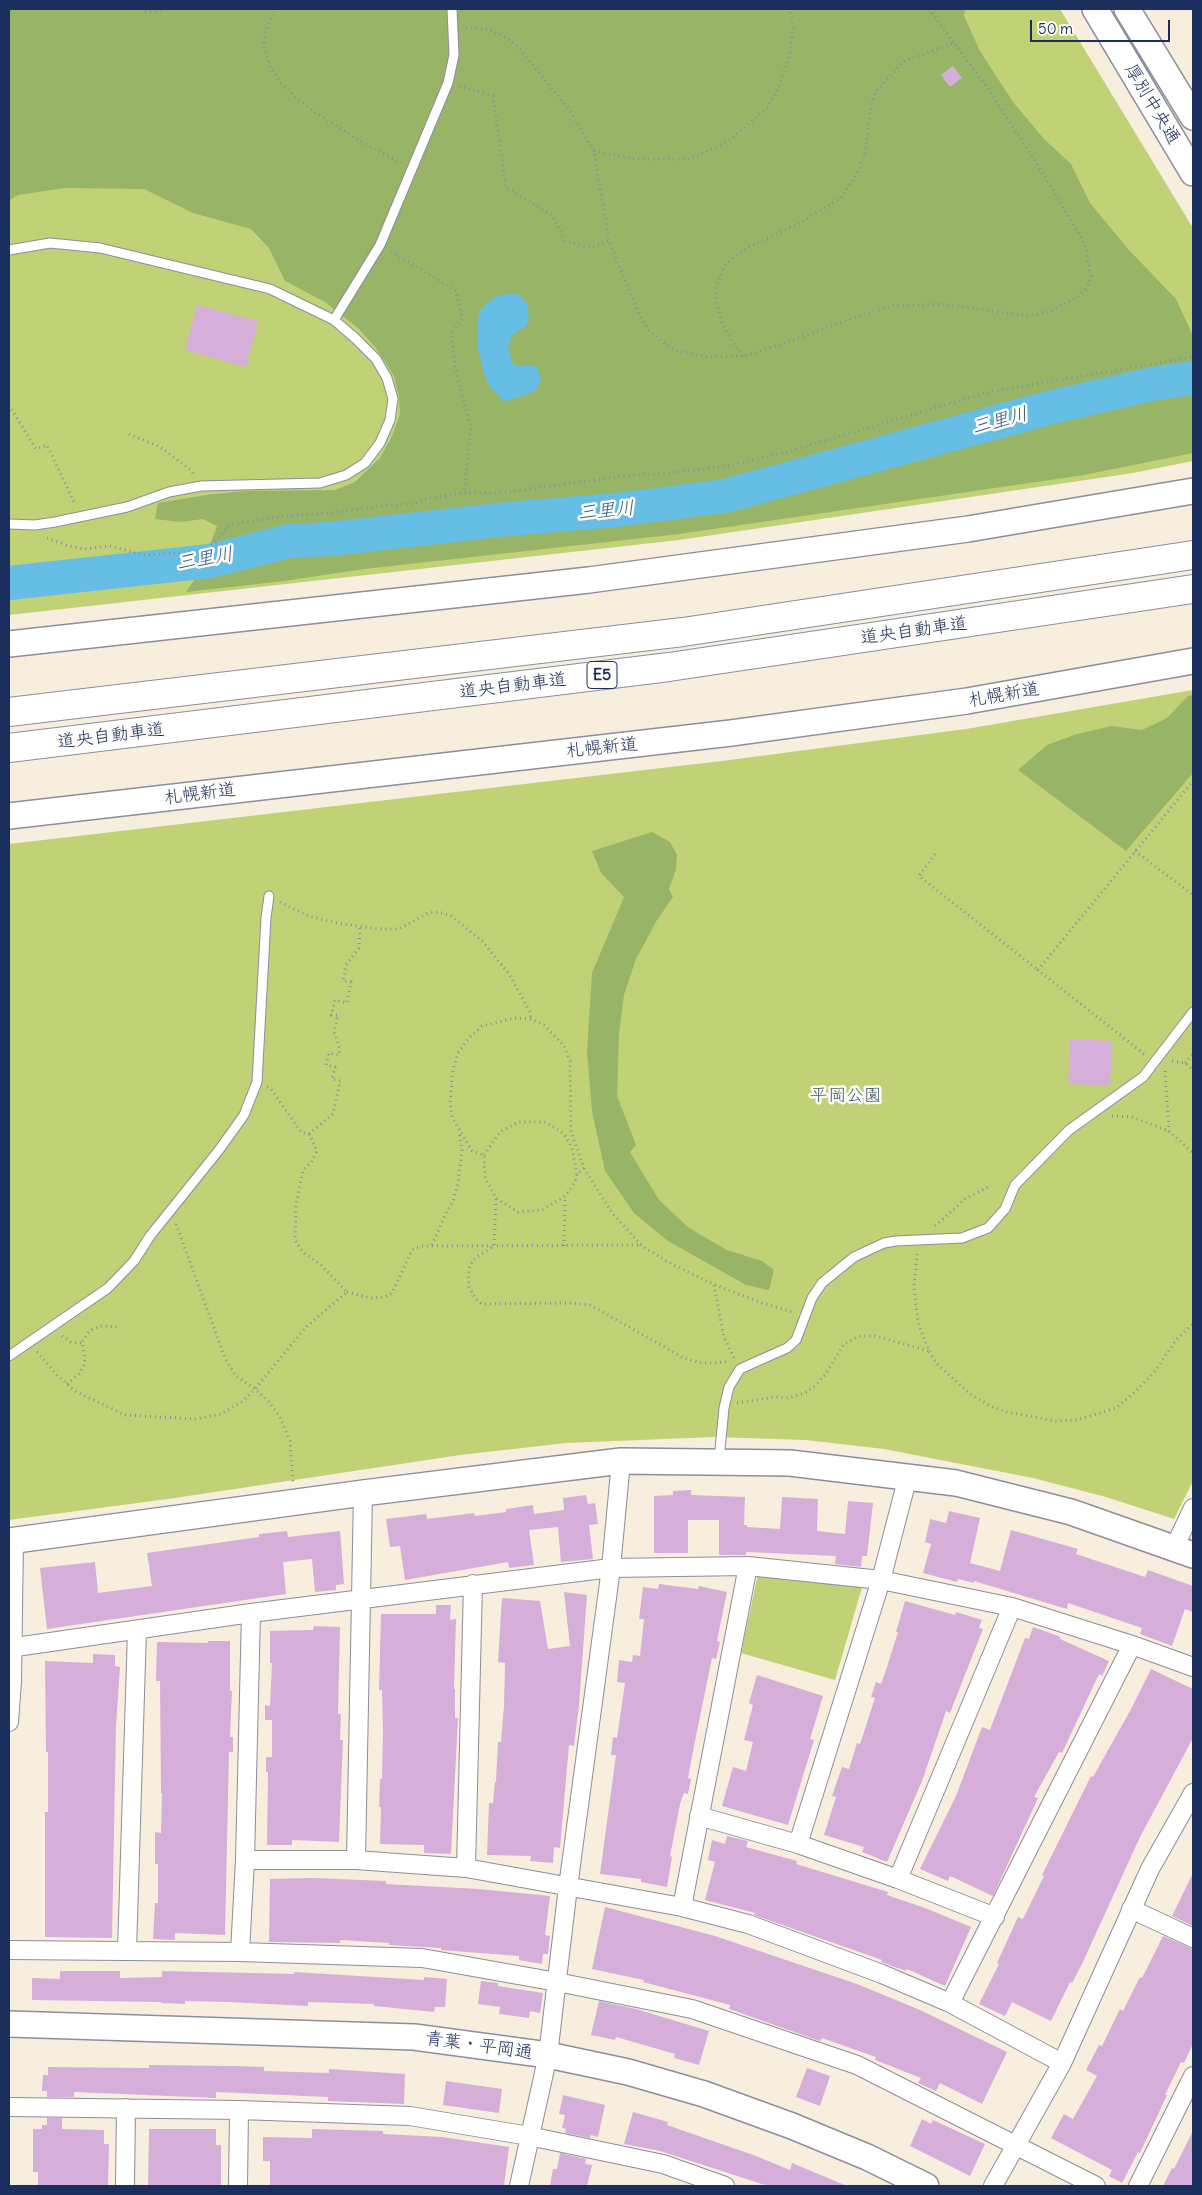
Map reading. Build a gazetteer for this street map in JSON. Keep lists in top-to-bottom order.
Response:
{
  "streets": {
    "highway": ["道央自動車道", "E5"],
    "street": ["厚別中央通", "札幌新道", "青葉・平岡通"]
  },
  "water": ["三里川"],
  "parks": ["平岡公園"],
  "scale_bar": "50 m"
}
